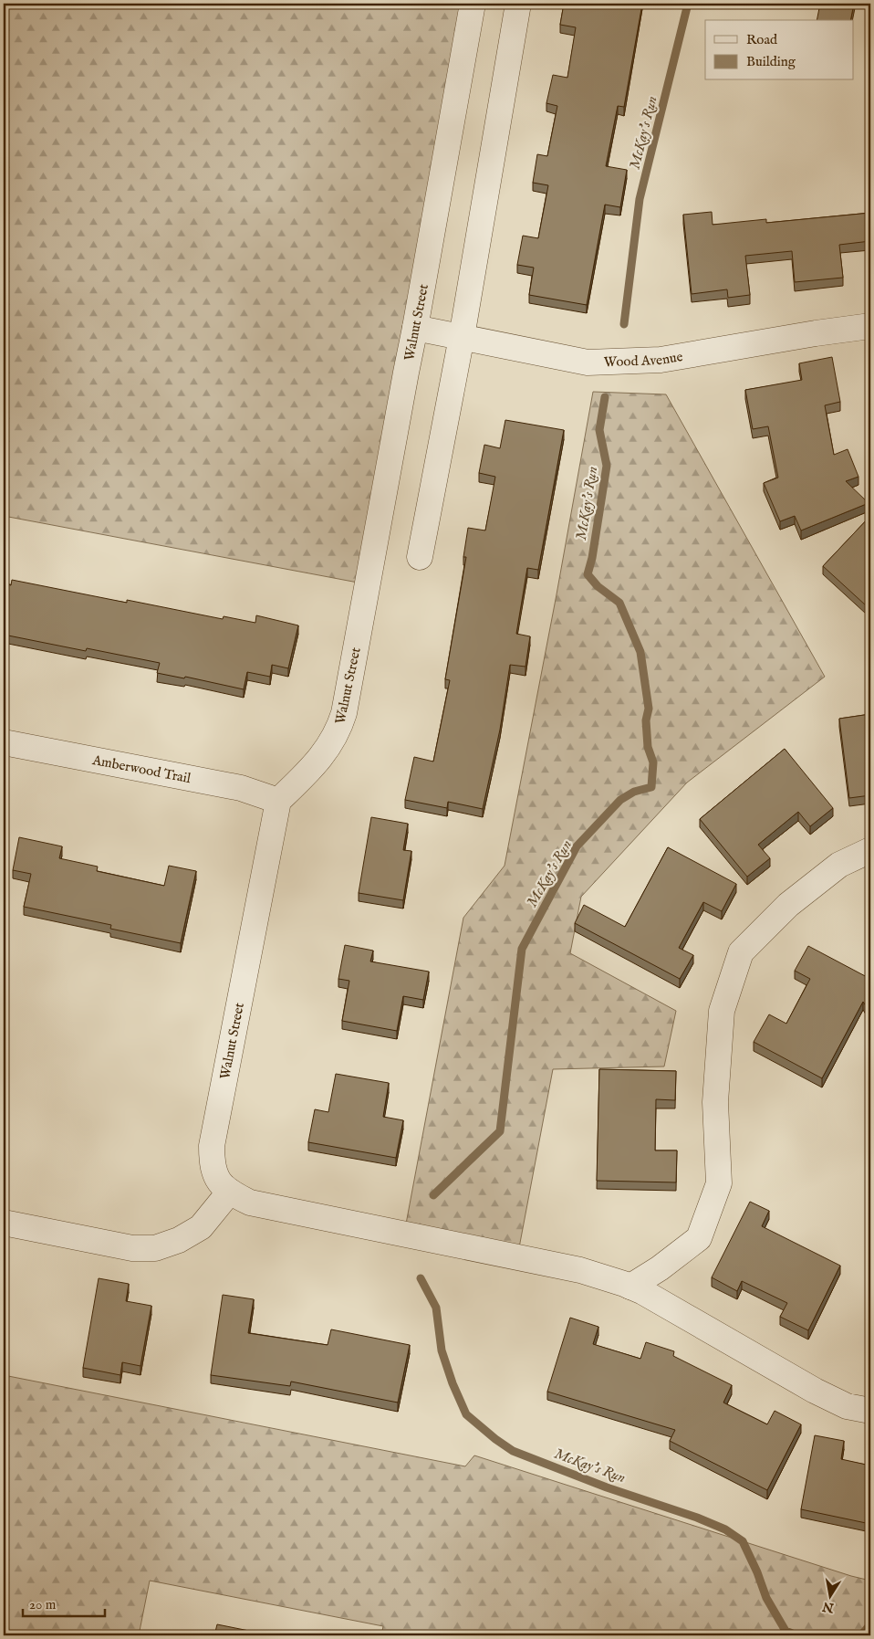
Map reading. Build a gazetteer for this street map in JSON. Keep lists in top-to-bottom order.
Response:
{
  "streets": {
    "street": ["Walnut Street", "Wood Avenue", "Amberwood Trail"]
  },
  "crossings": [
    ["Walnut Street", "Wood Avenue"],
    ["Walnut Street", "Amberwood Trail"]
  ],
  "water": ["McKay's Run"],
  "legend": ["Road", "Building"],
  "scale_bar": "20 m",
  "north": "bottom"
}
